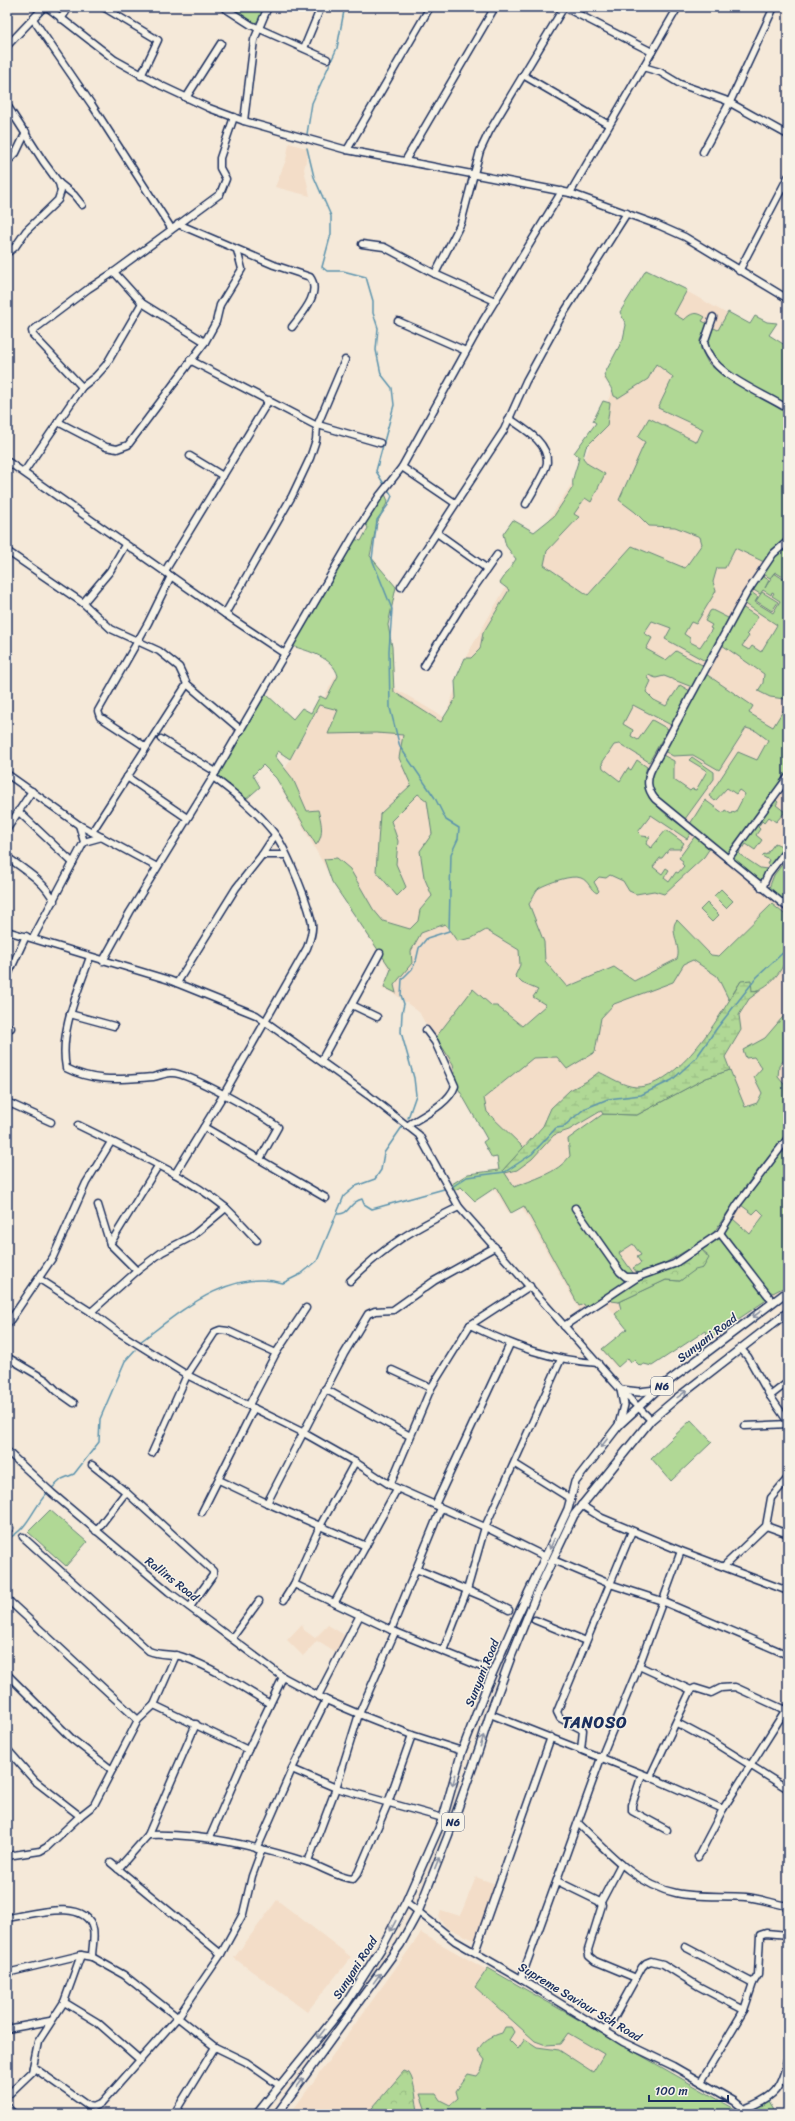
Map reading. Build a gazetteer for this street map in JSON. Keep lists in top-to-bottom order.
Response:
{
  "streets": {
    "main road": ["Sunyani Road", "N6"],
    "street": ["Rallins Road", "Supreme Saviour Sch Road"]
  },
  "crossings": [
    ["Sunyani Road", "N6"],
    ["Sunyani Road", "Rallins Road"],
    ["Sunyani Road", "Supreme Saviour Sch Road"]
  ],
  "districts": ["TANOSO"],
  "scale_bar": "100 m"
}
